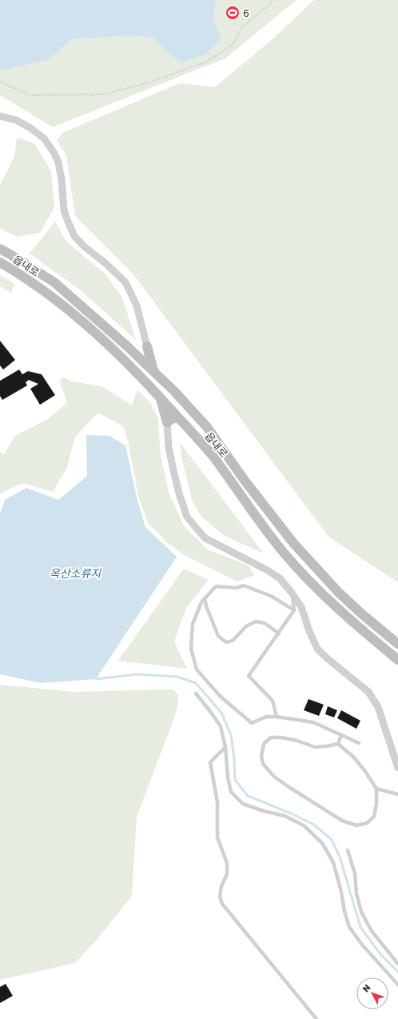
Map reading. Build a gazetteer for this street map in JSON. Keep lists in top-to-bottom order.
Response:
{
  "streets": {
    "street": ["읍내로"]
  },
  "water": ["옥산소류지"],
  "places": {
    "sports": ["6"]
  },
  "north": "top left"
}
